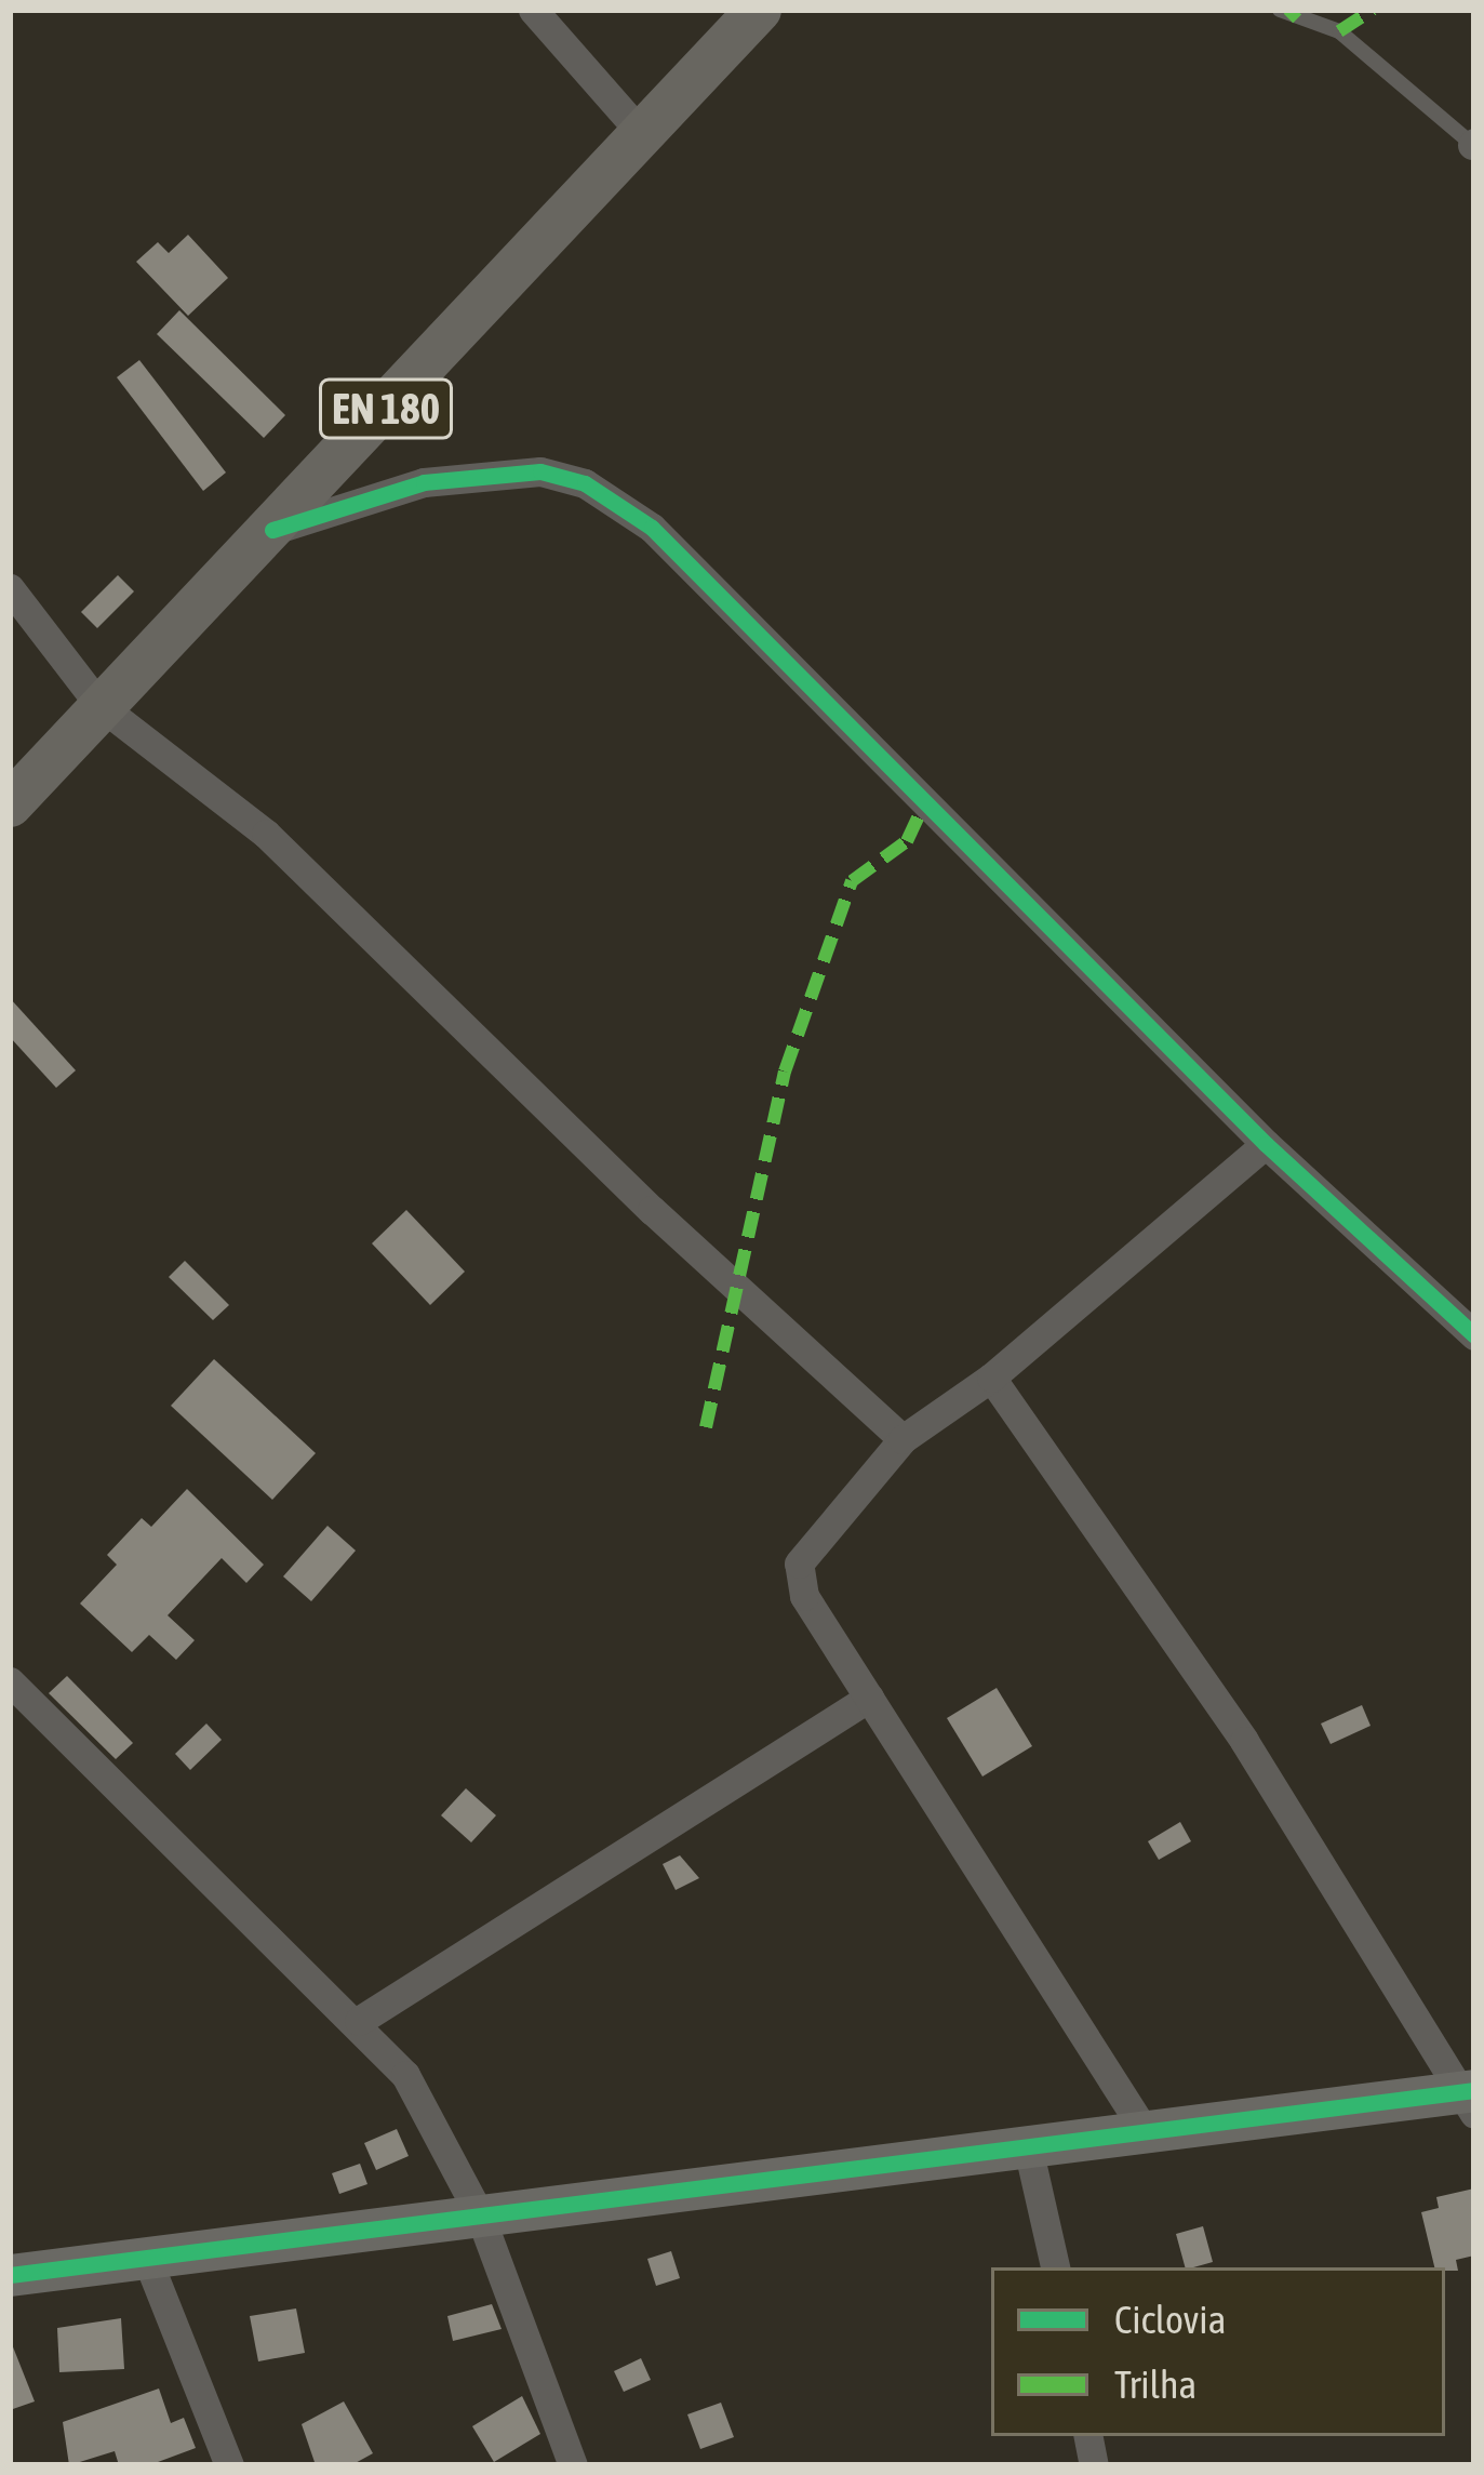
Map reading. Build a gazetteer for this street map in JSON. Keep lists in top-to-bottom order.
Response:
{
  "streets": {
    "main road": ["EN 180"]
  },
  "legend": ["Ciclovia", "Trilha"]
}
